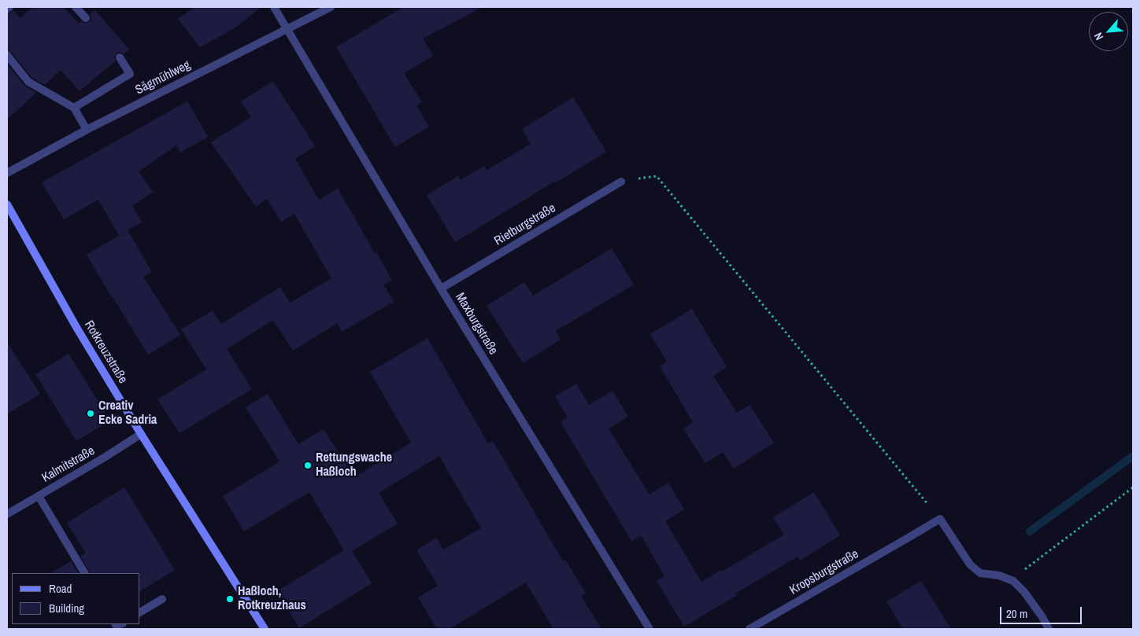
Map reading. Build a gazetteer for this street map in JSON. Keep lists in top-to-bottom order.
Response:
{
  "streets": {
    "main road": ["Rotkreuzstraße"],
    "street": [
      "Sägmühlweg",
      "Rietburgstraße",
      "Maxburgstraße",
      "Kalmitstraße",
      "Kropsburgstraße"
    ]
  },
  "crossings": [
    ["Sägmühlweg", "Maxburgstraße"],
    ["Rietburgstraße", "Maxburgstraße"],
    ["Rotkreuzstraße", "Kalmitstraße"]
  ],
  "places": ["Creativ Ecke Sadria", "Rettungswache Haßloch", "Haßloch, Rotkreuzhaus"],
  "legend": ["Road", "Building"],
  "scale_bar": "20 m",
  "north": "bottom left"
}
